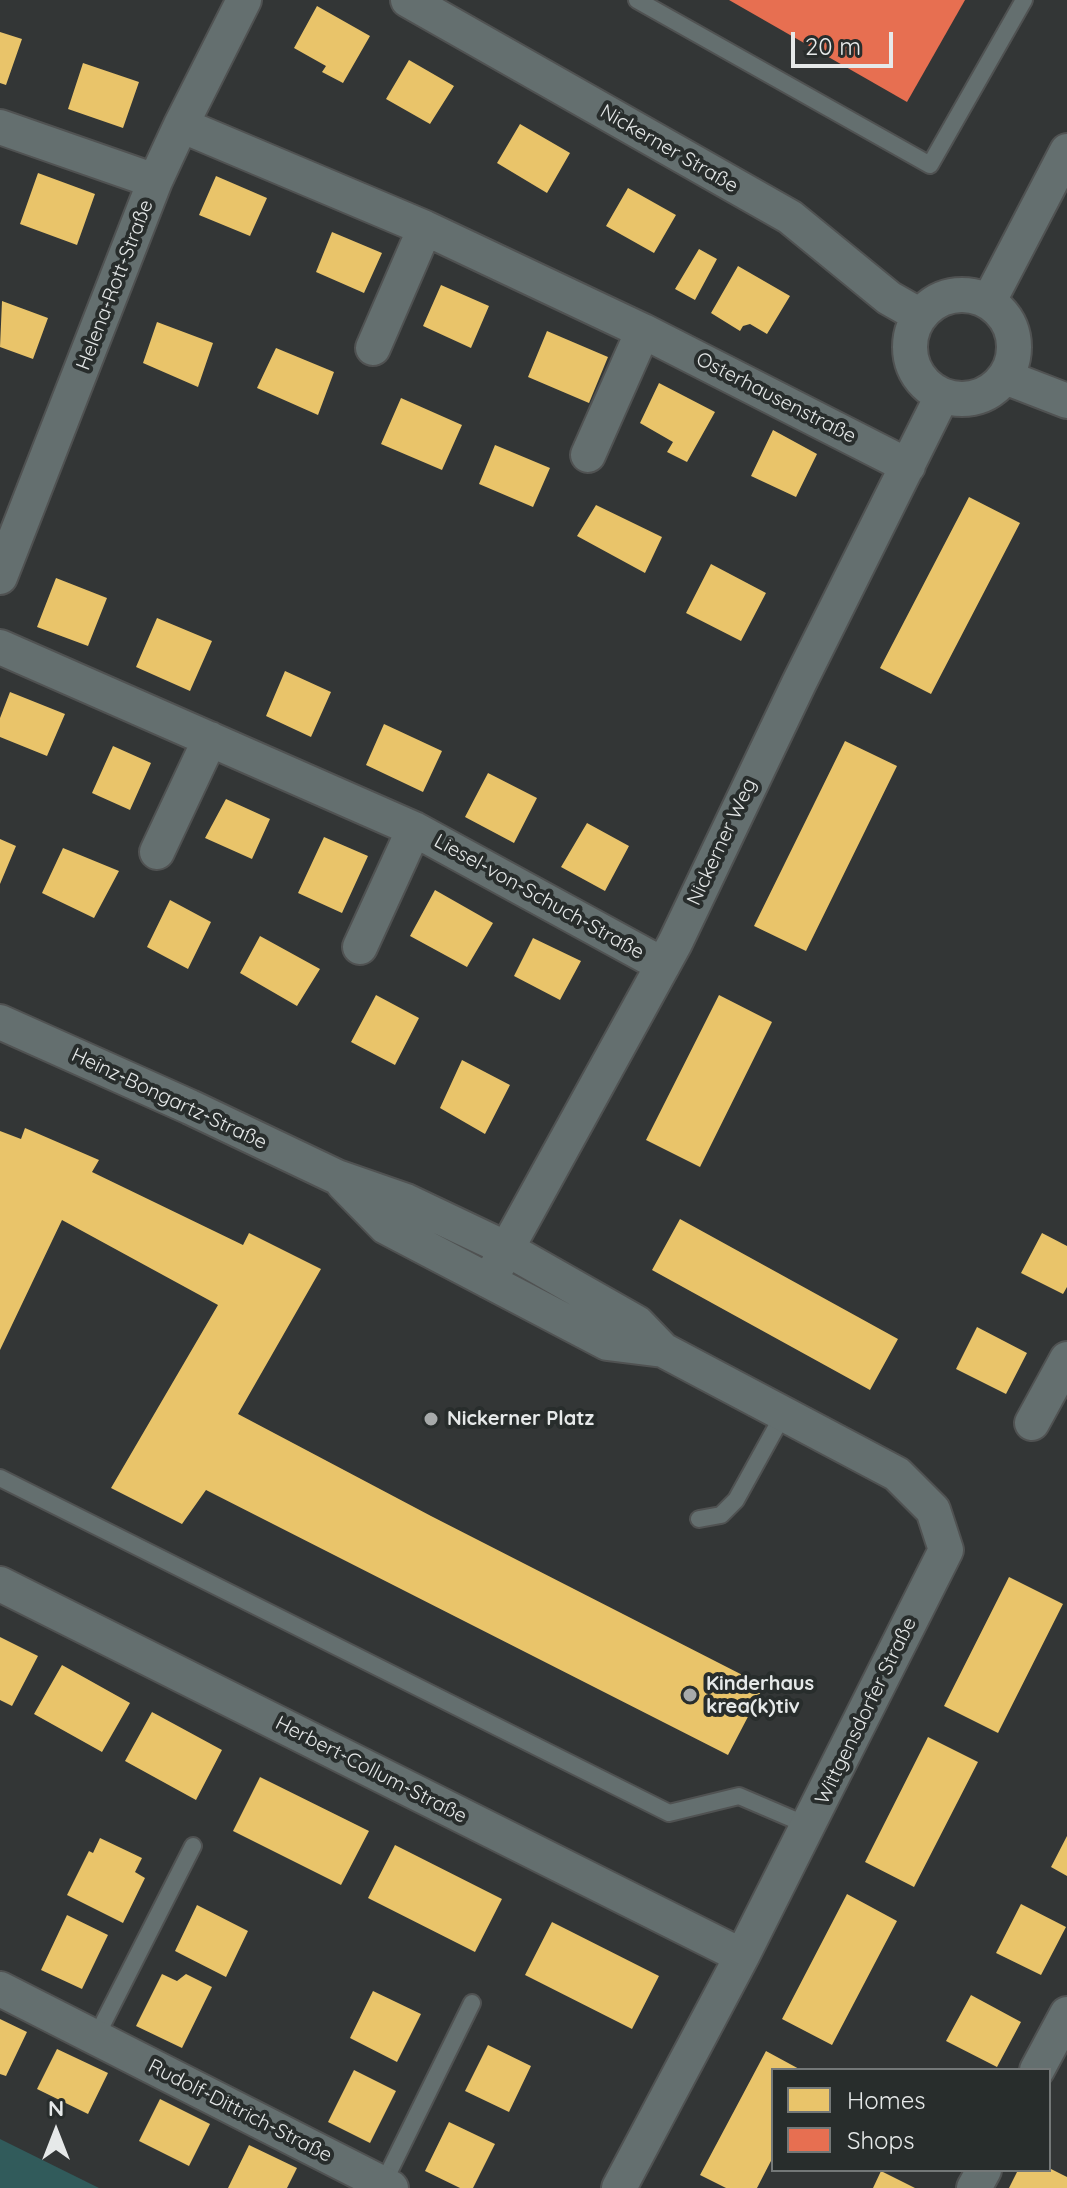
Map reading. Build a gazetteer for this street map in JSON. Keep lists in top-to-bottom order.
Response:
{
  "streets": {
    "street": [
      "Nickerner Straße",
      "Helena-Rott-Straße",
      "Osterhausenstraße",
      "Nickerner Weg",
      "Liesel-von-Schuch-Straße",
      "Heinz-Bongartz-Straße",
      "Wittgensdorfer Straße",
      "Herbert-Collum-Straße",
      "Rudolf-Dittrich-Straße"
    ]
  },
  "crossings": [
    ["Nickerner Straße", "Nickerner Weg"],
    ["Helena-Rott-Straße", "Osterhausenstraße"],
    ["Osterhausenstraße", "Nickerner Weg"],
    ["Nickerner Weg", "Liesel-von-Schuch-Straße"],
    ["Nickerner Weg", "Heinz-Bongartz-Straße"],
    ["Nickerner Weg", "Wittgensdorfer Straße"],
    ["Heinz-Bongartz-Straße", "Wittgensdorfer Straße"],
    ["Wittgensdorfer Straße", "Herbert-Collum-Straße"]
  ],
  "places": ["Nickerner Platz", "Kinderhaus krea(k)tiv"],
  "legend": ["Homes", "Shops"],
  "scale_bar": "20 m",
  "north": "top"
}
